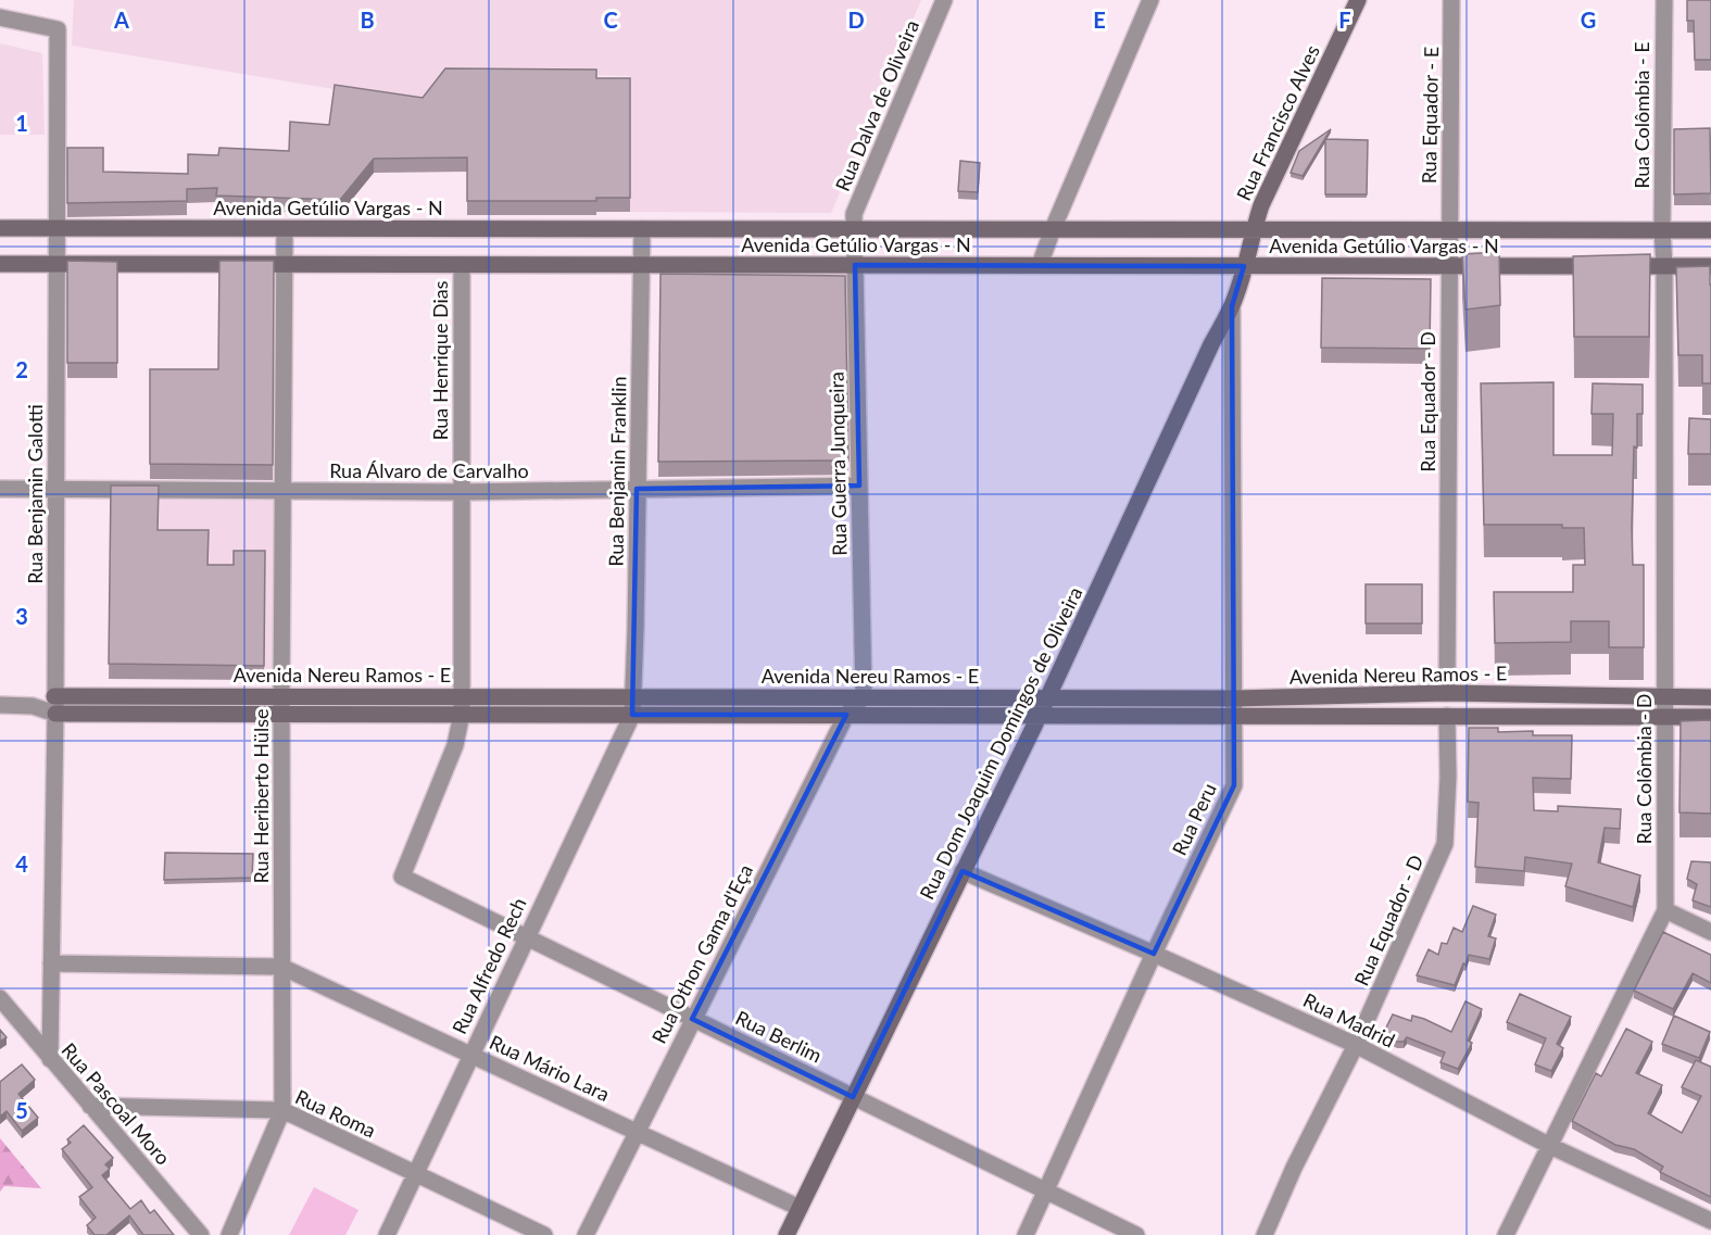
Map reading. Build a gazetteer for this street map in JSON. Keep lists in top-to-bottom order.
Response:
{
  "streets": {
    "street": [
      "Rua Dalva de Oliveira",
      "Rua Equador - E",
      "Rua Colômbia - E",
      "Rua Francisco Alves",
      "Avenida Getúlio Vargas - N",
      "Rua Henrique Dias",
      "Rua Equador - D",
      "Rua Guerra Junqueira",
      "Rua Álvaro de Carvalho",
      "Rua Benjamin Franklin",
      "Rua Benjamin Galotti",
      "Avenida Nereu Ramos - E",
      "Rua Dom Joaquim Domingos de Oliveira",
      "Rua Colômbia - D",
      "Rua Heriberto Hülse",
      "Rua Peru",
      "Rua Othon Gama d'Eça",
      "Rua Alfredo Rech",
      "Rua Madrid",
      "Rua Berlim",
      "Rua Mário Lara",
      "Rua Pascoal Moro",
      "Rua Roma"
    ]
  },
  "crossings": [
    ["Rua Dalva de Oliveira", "Avenida Getúlio Vargas - N"],
    ["Rua Dalva de Oliveira", "Rua Guerra Junqueira"],
    ["Rua Equador - E", "Avenida Getúlio Vargas - N"],
    ["Rua Equador - E", "Rua Equador - D"],
    ["Rua Colômbia - E", "Avenida Getúlio Vargas - N"],
    ["Rua Colômbia - E", "Rua Colômbia - D"],
    ["Rua Francisco Alves", "Avenida Getúlio Vargas - N"],
    ["Rua Francisco Alves", "Rua Dom Joaquim Domingos de Oliveira"],
    ["Avenida Getúlio Vargas - N", "Rua Henrique Dias"],
    ["Avenida Getúlio Vargas - N", "Rua Equador - D"],
    ["Avenida Getúlio Vargas - N", "Rua Guerra Junqueira"],
    ["Avenida Getúlio Vargas - N", "Rua Benjamin Franklin"],
    ["Avenida Getúlio Vargas - N", "Rua Benjamin Galotti"],
    ["Avenida Getúlio Vargas - N", "Rua Dom Joaquim Domingos de Oliveira"],
    ["Avenida Getúlio Vargas - N", "Rua Colômbia - D"],
    ["Avenida Getúlio Vargas - N", "Rua Heriberto Hülse"],
    ["Rua Henrique Dias", "Rua Álvaro de Carvalho"],
    ["Rua Henrique Dias", "Avenida Nereu Ramos - E"],
    ["Rua Henrique Dias", "Rua Berlim"],
    ["Rua Equador - D", "Avenida Nereu Ramos - E"],
    ["Rua Equador - D", "Rua Madrid"],
    ["Rua Guerra Junqueira", "Rua Álvaro de Carvalho"],
    ["Rua Guerra Junqueira", "Avenida Nereu Ramos - E"],
    ["Rua Guerra Junqueira", "Rua Othon Gama d'Eça"],
    ["Rua Álvaro de Carvalho", "Rua Benjamin Franklin"],
    ["Rua Álvaro de Carvalho", "Rua Benjamin Galotti"],
    ["Rua Álvaro de Carvalho", "Rua Heriberto Hülse"],
    ["Rua Benjamin Franklin", "Avenida Nereu Ramos - E"],
    ["Rua Benjamin Franklin", "Rua Alfredo Rech"],
    ["Rua Benjamin Galotti", "Avenida Nereu Ramos - E"],
    ["Rua Benjamin Galotti", "Rua Pascoal Moro"],
    ["Avenida Nereu Ramos - E", "Rua Dom Joaquim Domingos de Oliveira"],
    ["Avenida Nereu Ramos - E", "Rua Colômbia - D"],
    ["Avenida Nereu Ramos - E", "Rua Heriberto Hülse"],
    ["Avenida Nereu Ramos - E", "Rua Peru"],
    ["Avenida Nereu Ramos - E", "Rua Othon Gama d'Eça"],
    ["Avenida Nereu Ramos - E", "Rua Alfredo Rech"],
    ["Rua Dom Joaquim Domingos de Oliveira", "Rua Peru"],
    ["Rua Dom Joaquim Domingos de Oliveira", "Rua Madrid"],
    ["Rua Dom Joaquim Domingos de Oliveira", "Rua Berlim"],
    ["Rua Dom Joaquim Domingos de Oliveira", "Rua Mário Lara"],
    ["Rua Colômbia - D", "Rua Madrid"],
    ["Rua Heriberto Hülse", "Rua Mário Lara"],
    ["Rua Heriberto Hülse", "Rua Roma"],
    ["Rua Peru", "Rua Madrid"],
    ["Rua Peru", "Rua Berlim"],
    ["Rua Othon Gama d'Eça", "Rua Berlim"],
    ["Rua Othon Gama d'Eça", "Rua Mário Lara"],
    ["Rua Alfredo Rech", "Rua Berlim"],
    ["Rua Alfredo Rech", "Rua Mário Lara"],
    ["Rua Alfredo Rech", "Rua Roma"],
    ["Rua Pascoal Moro", "Rua Roma"]
  ],
  "grid": {
    "columns": [
      "A",
      "B",
      "C",
      "D",
      "E",
      "F",
      "G"
    ],
    "rows": [
      "1",
      "2",
      "3",
      "4",
      "5"
    ]
  }
}
